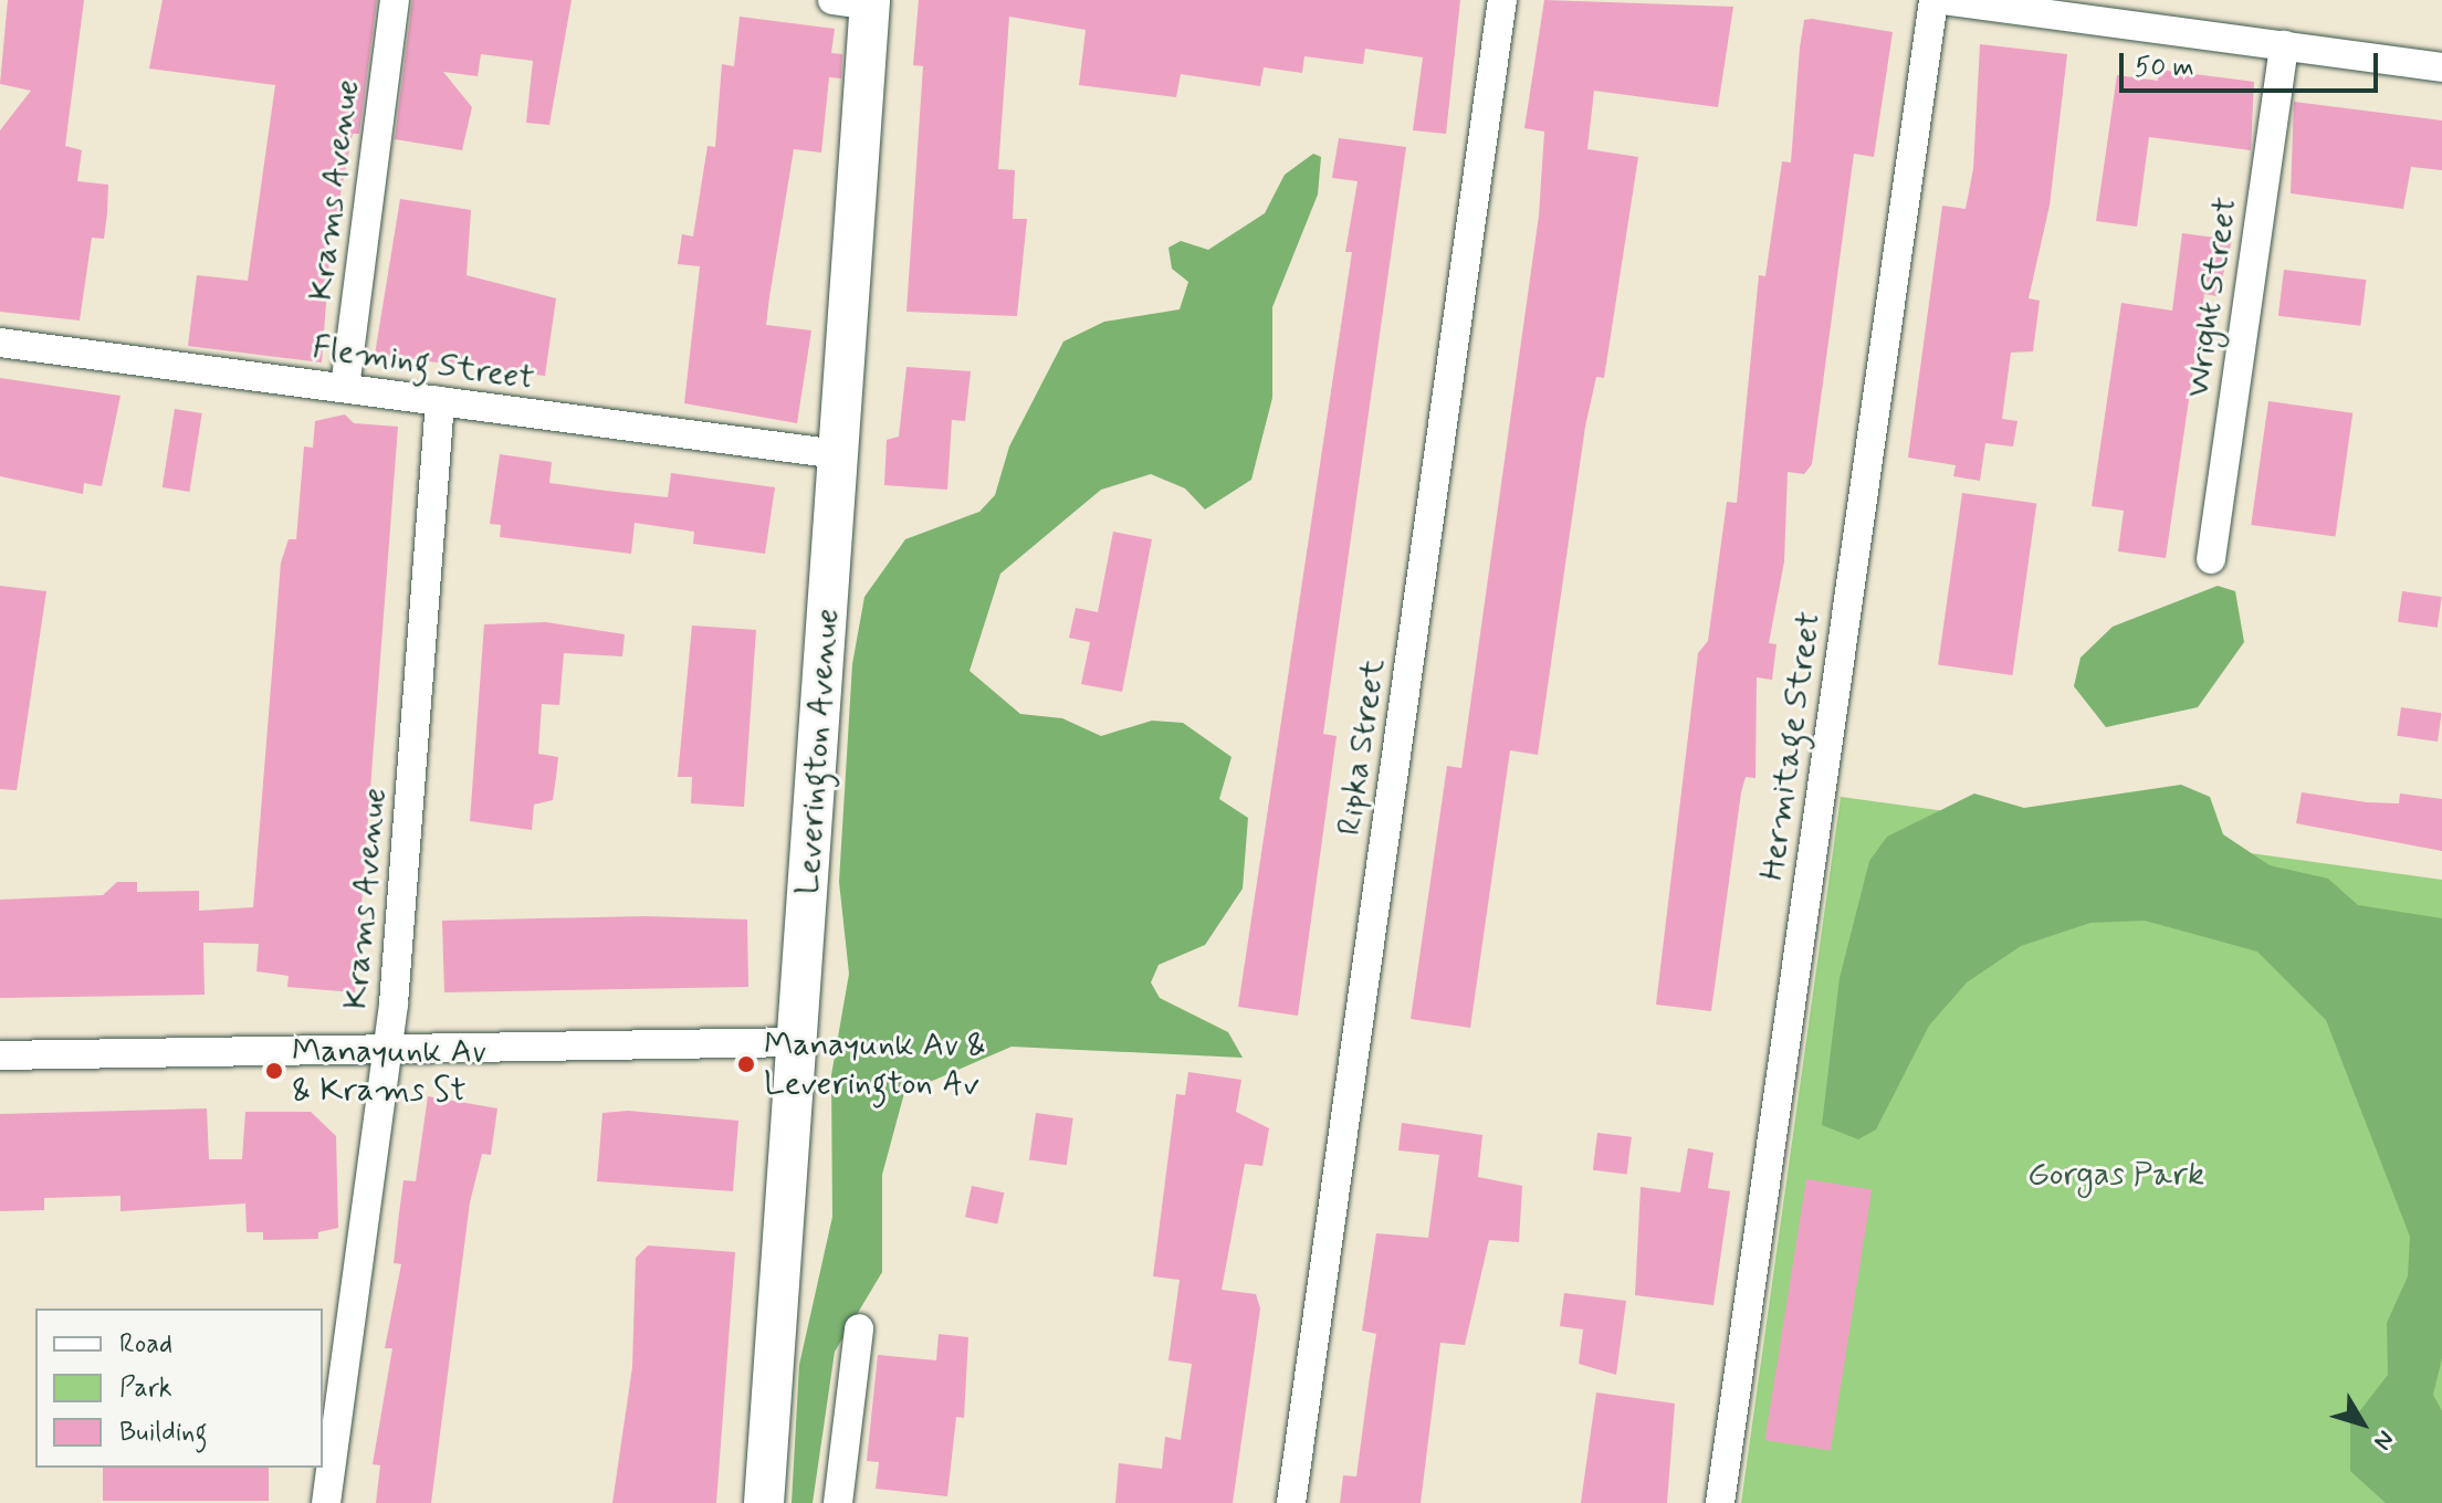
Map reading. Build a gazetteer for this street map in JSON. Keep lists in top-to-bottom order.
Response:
{
  "streets": {
    "street": [
      "Krams Avenue",
      "Wright Street",
      "Fleming Street",
      "Hermitage Street",
      "Ripka Street",
      "Leverington Avenue"
    ]
  },
  "crossings": [
    ["Krams Avenue", "Fleming Street"],
    ["Fleming Street", "Leverington Avenue"]
  ],
  "parks": ["Gorgas Park"],
  "places": ["Manayunk Av & Leverington Av", "Manayunk Av & Krams St"],
  "legend": ["Road", "Park", "Building"],
  "scale_bar": "50 m",
  "north": "bottom right"
}
